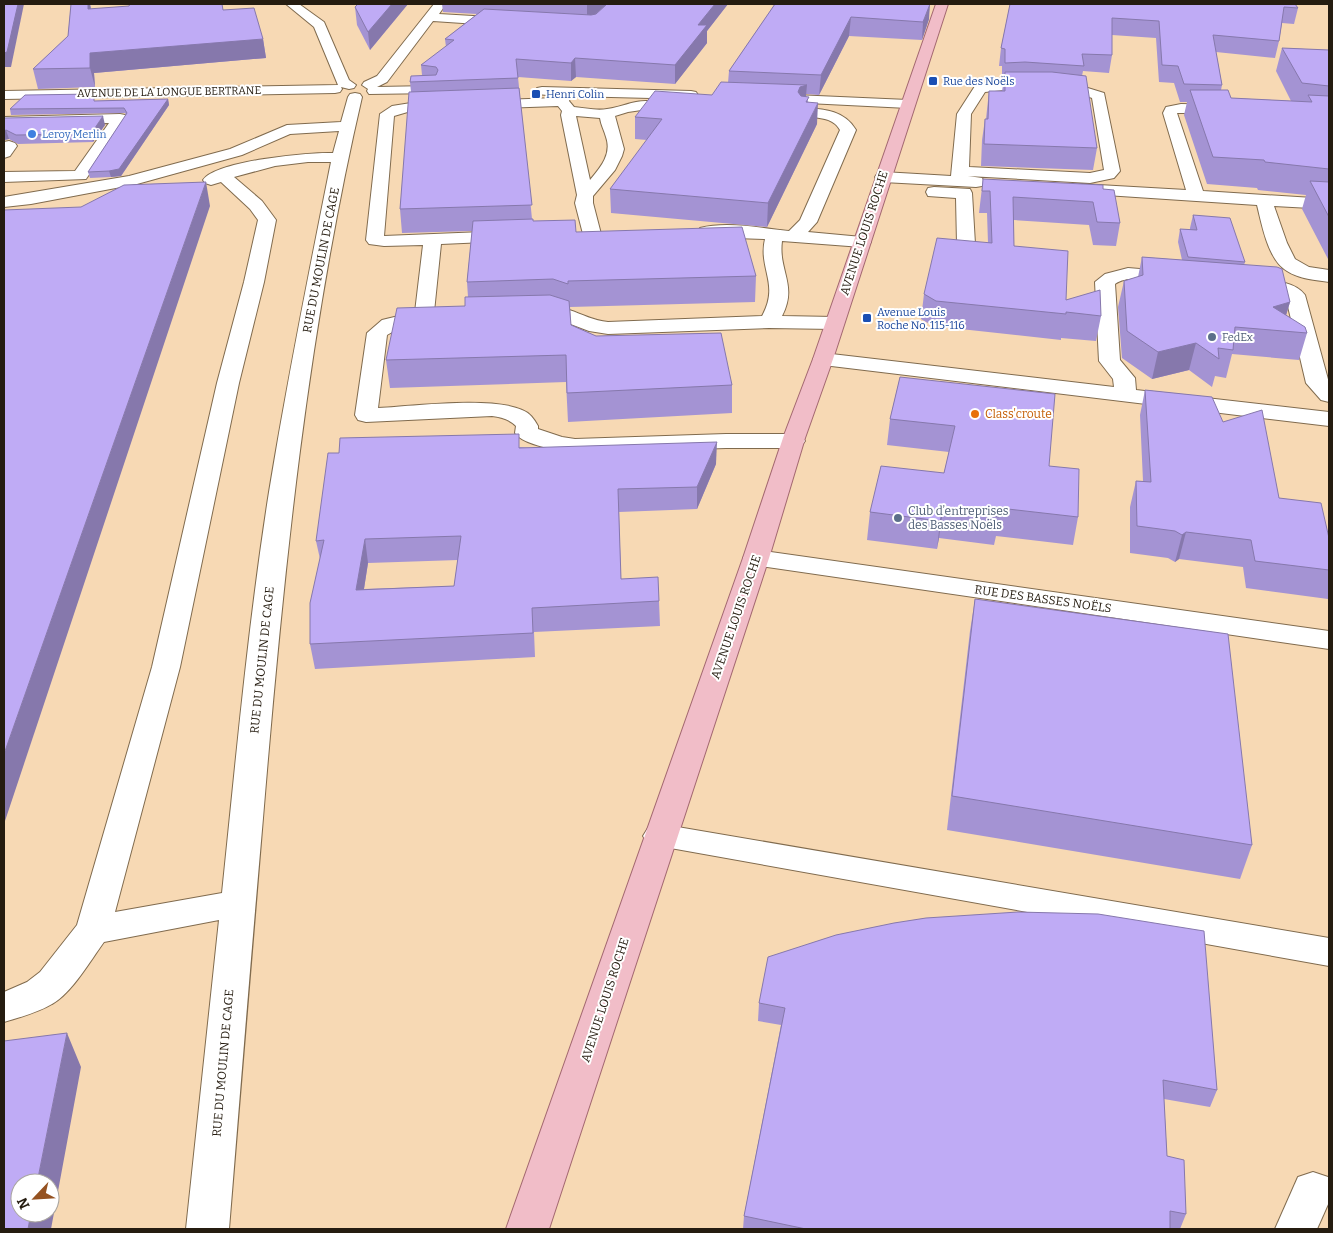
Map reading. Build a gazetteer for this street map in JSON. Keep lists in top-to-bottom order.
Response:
{
  "streets": {
    "main road": ["AVENUE LOUIS ROCHE"],
    "street": ["AVENUE DE LA LONGUE BERTRANE", "RUE DU MOULIN DE CAGE", "RUE DES BASSES NOËLS"]
  },
  "crossings": [
    ["AVENUE DE LA LONGUE BERTRANE", "RUE DU MOULIN DE CAGE"],
    ["AVENUE LOUIS ROCHE", "RUE DES BASSES NOËLS"]
  ],
  "places": {
    "transit": ["Rue des Noëls", "Henri Colin", "Avenue Louis Roche No. 115-116"],
    "other": [
      "Leroy Merlin",
      "FedEx",
      "Class'croute",
      "Club d’entreprises des Basses Noëls"
    ]
  },
  "north": "bottom left"
}
